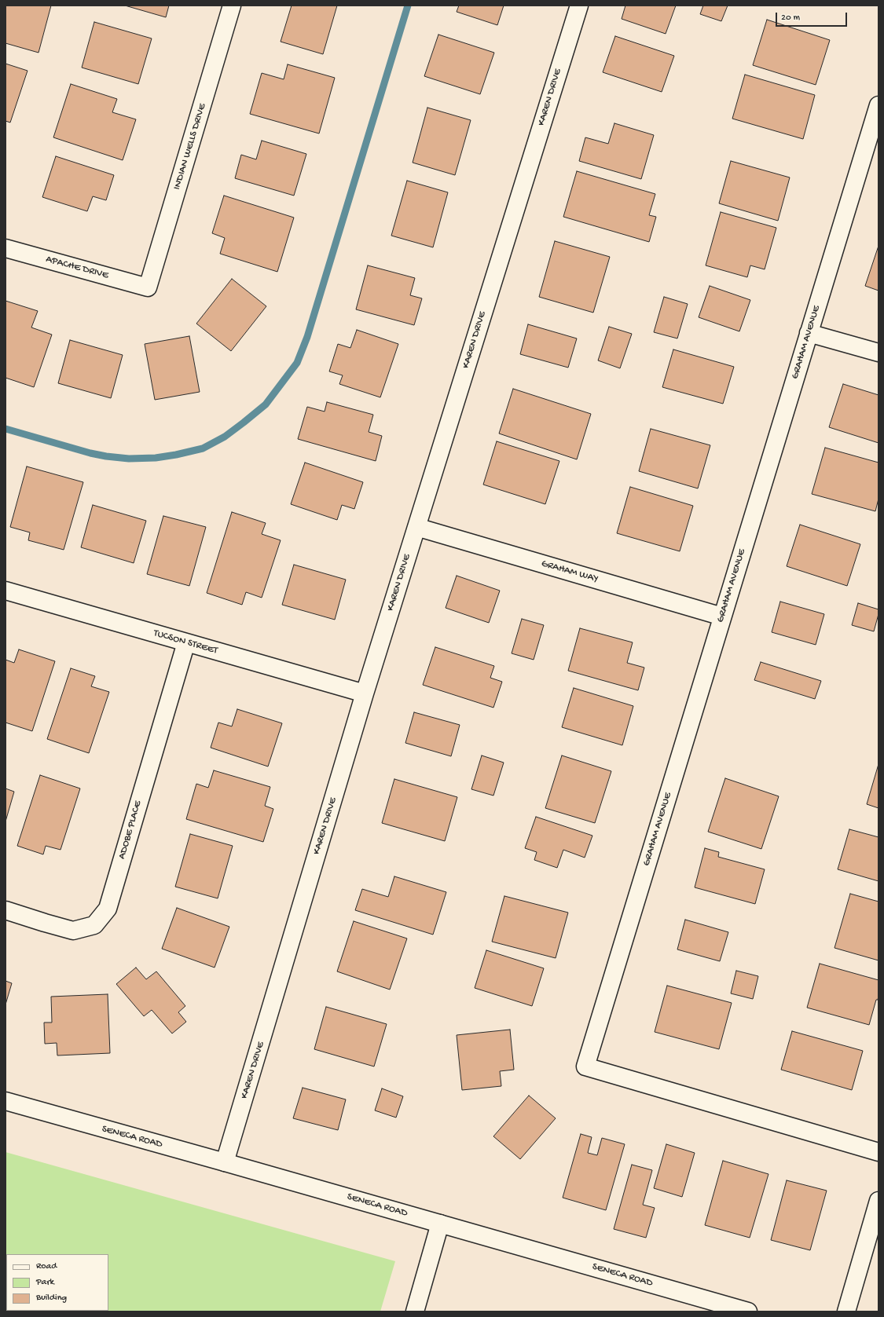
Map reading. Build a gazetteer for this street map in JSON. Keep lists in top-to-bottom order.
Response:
{
  "streets": {
    "street": [
      "KAREN DRIVE",
      "INDIAN WELLS DRIVE",
      "APACHE DRIVE",
      "GRAHAM AVENUE",
      "GRAHAM WAY",
      "TUCSON STREET",
      "ADOBE PLACE",
      "SENECA ROAD"
    ]
  },
  "crossings": [
    ["KAREN DRIVE", "GRAHAM WAY"],
    ["KAREN DRIVE", "TUCSON STREET"],
    ["KAREN DRIVE", "SENECA ROAD"],
    ["INDIAN WELLS DRIVE", "APACHE DRIVE"],
    ["GRAHAM AVENUE", "GRAHAM WAY"],
    ["TUCSON STREET", "ADOBE PLACE"]
  ],
  "legend": ["Road", "Park", "Building"],
  "scale_bar": "20 m"
}
